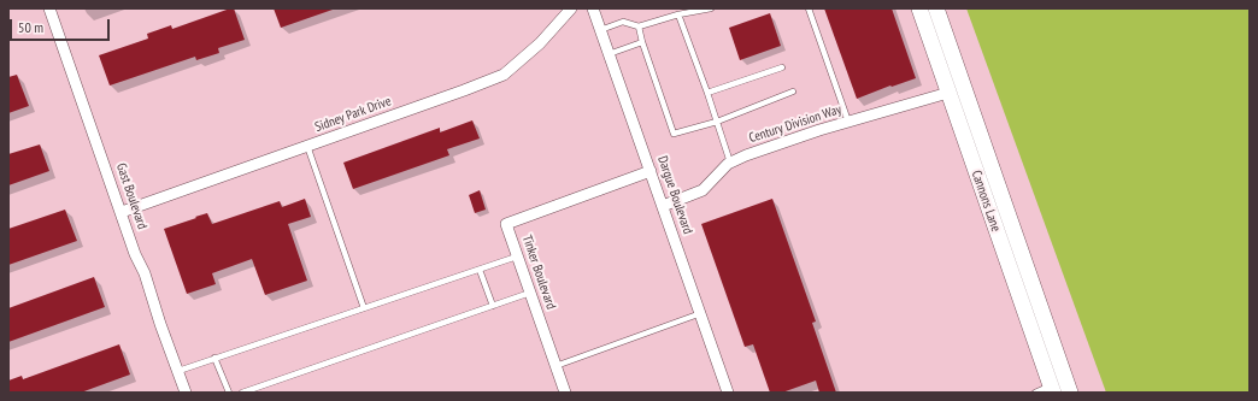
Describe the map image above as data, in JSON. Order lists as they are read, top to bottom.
{
  "streets": {
    "main road": ["Cannons Lane"],
    "street": [
      "Sidney Park Drive",
      "Century Division Way",
      "Dargue Boulevard",
      "Gast Boulevard",
      "Tinker Boulevard"
    ]
  },
  "crossings": [
    ["Sidney Park Drive", "Gast Boulevard"],
    ["Century Division Way", "Dargue Boulevard"],
    ["Century Division Way", "Cannons Lane"],
    ["Dargue Boulevard", "Tinker Boulevard"]
  ],
  "scale_bar": "50 m"
}
